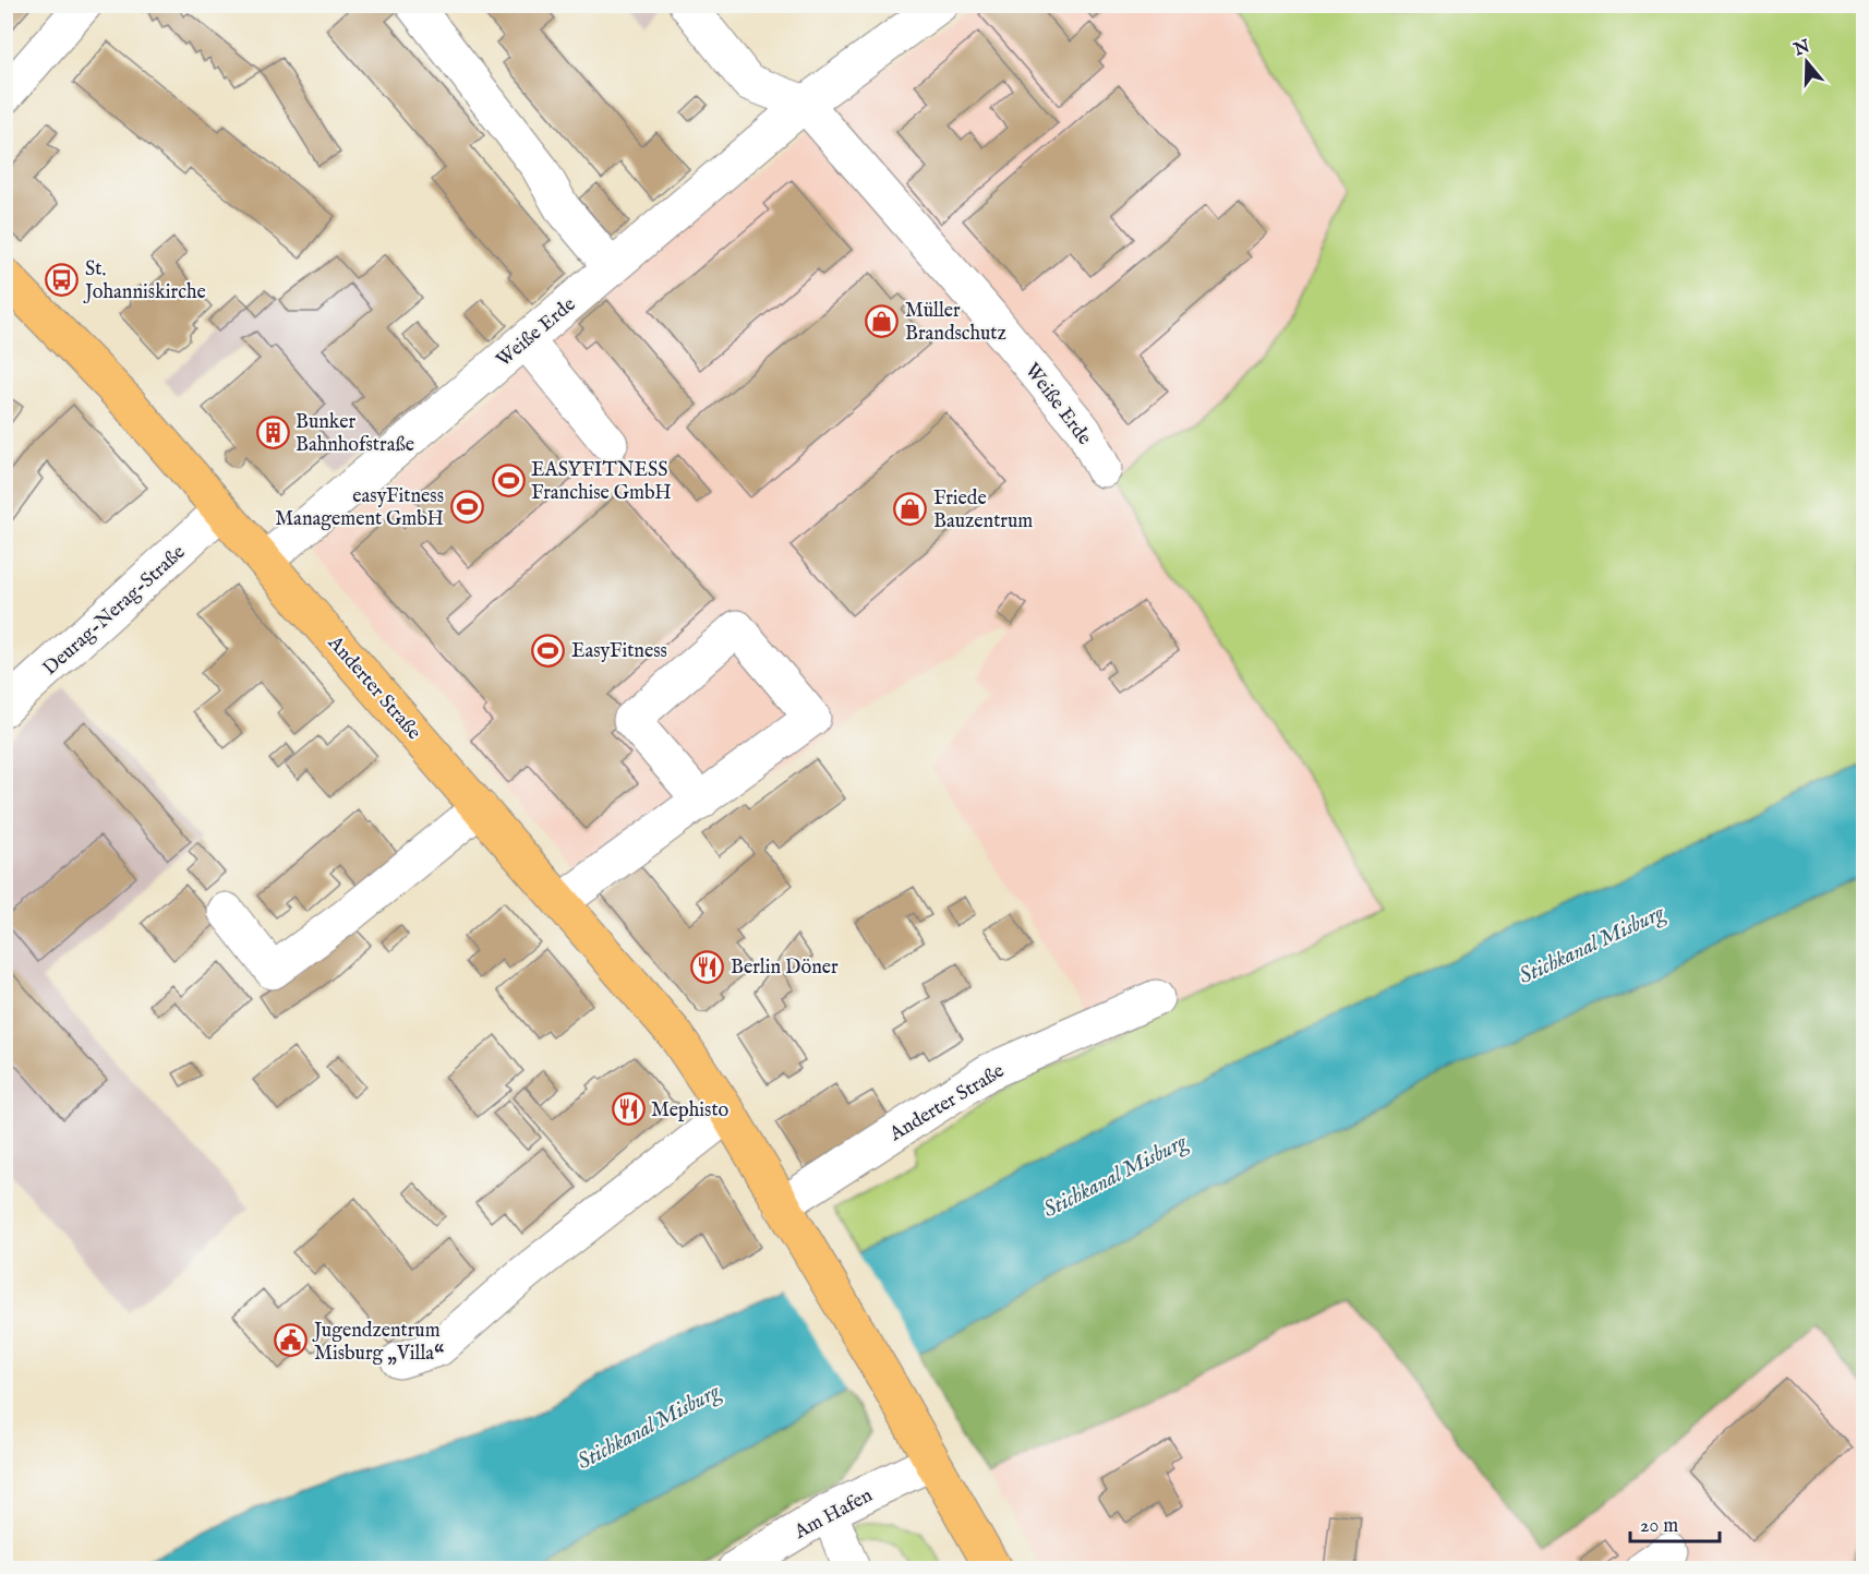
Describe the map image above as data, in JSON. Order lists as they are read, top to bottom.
{
  "streets": {
    "main road": ["Anderter Straße"],
    "street": ["Weiße Erde", "Deurag-Nerag-Straße", "Am Hafen"]
  },
  "crossings": [
    ["Weiße Erde", "Anderter Straße"],
    ["Deurag-Nerag-Straße", "Anderter Straße"],
    ["Anderter Straße", "Am Hafen"]
  ],
  "water": ["Stichkanal Misburg"],
  "places": {
    "bus stop": ["St. Johanniskirche"],
    "shop": ["Müller Brandschutz", "Friede Bauzentrum"],
    "building": ["Bunker Bahnhofstraße"],
    "sports": ["EASYFITNESS Franchise GmbH", "easyFitness Management GmbH", "EasyFitness"],
    "restaurant": ["Berlin Döner", "Mephisto"],
    "public building": ["Jugendzentrum Misburg „Villa“"]
  },
  "scale_bar": "20 m",
  "north": "top"
}
